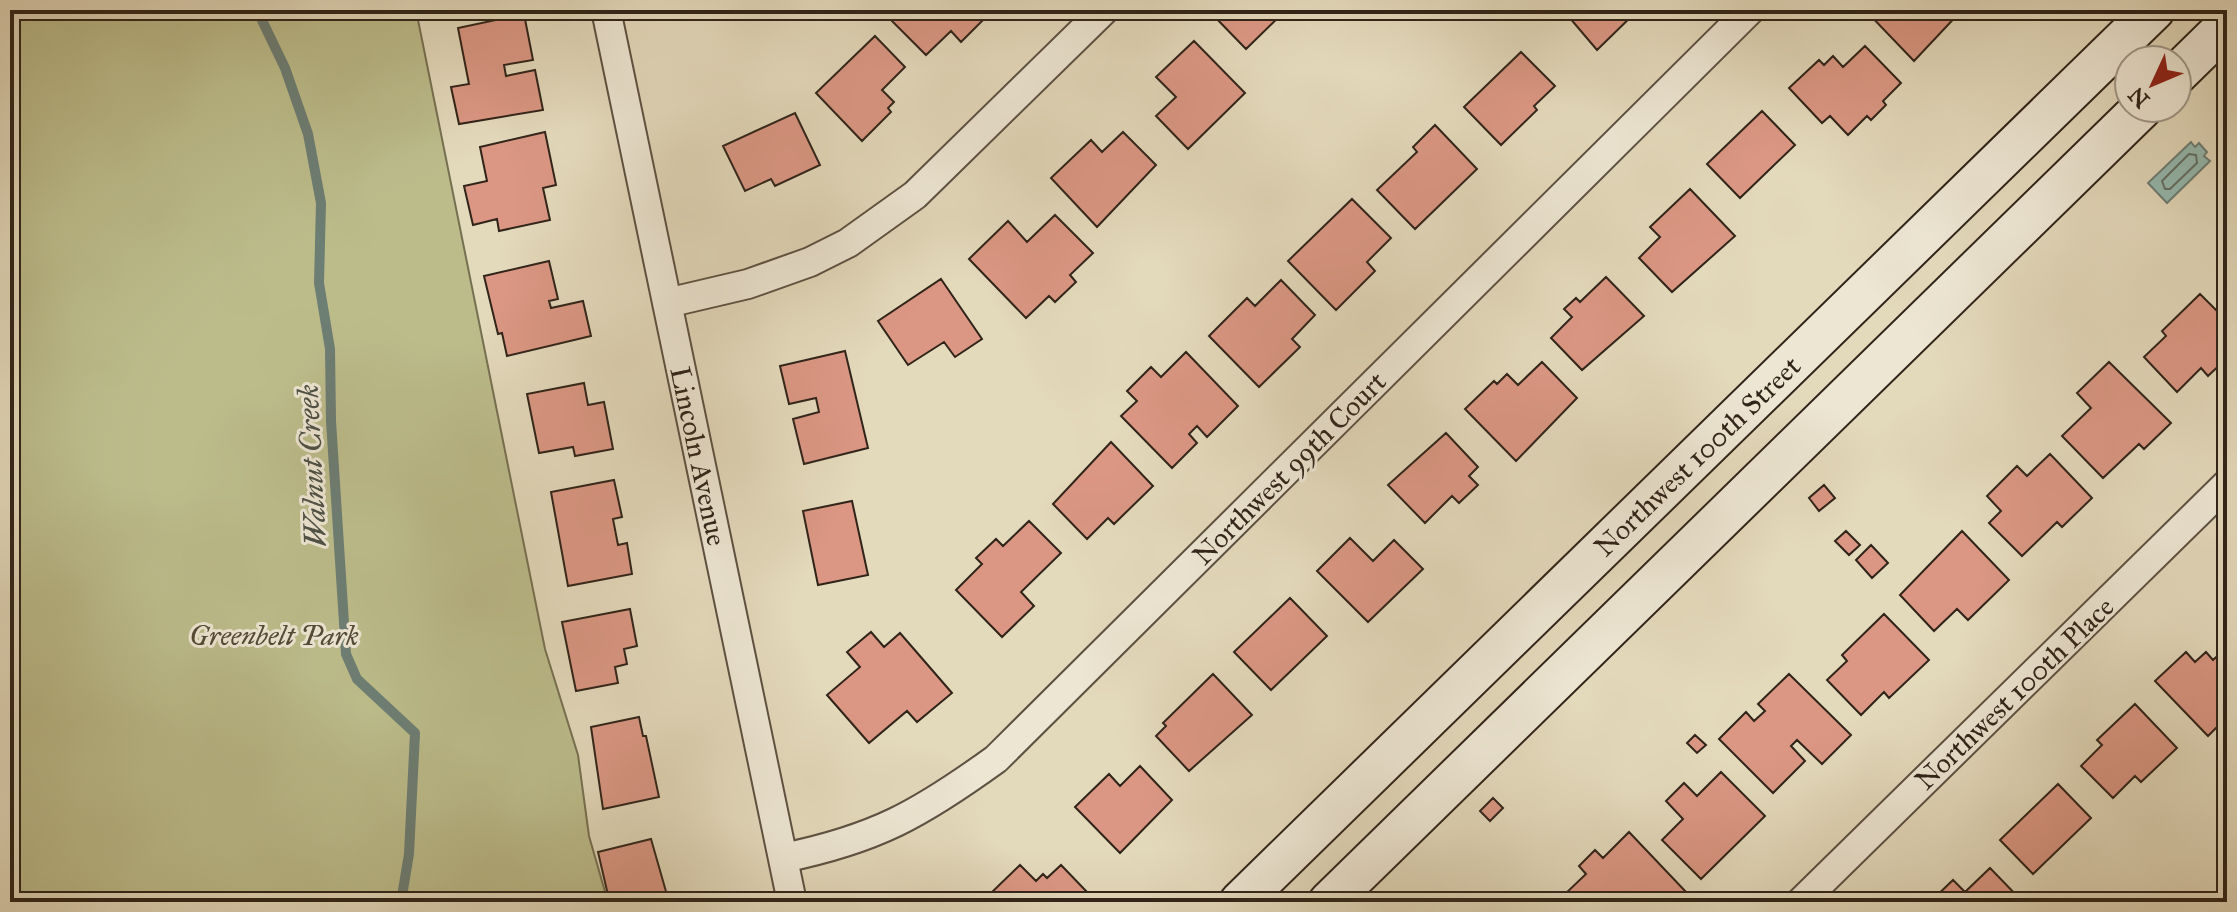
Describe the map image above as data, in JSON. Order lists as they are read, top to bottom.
{
  "streets": {
    "main road": ["Northwest 100th Street"],
    "street": ["Lincoln Avenue", "Northwest 99th Court", "Northwest 100th Place"]
  },
  "crossings": [
    ["Lincoln Avenue", "Northwest 99th Court"]
  ],
  "water": ["Walnut Creek"],
  "parks": ["Greenbelt Park"],
  "north": "bottom left"
}
